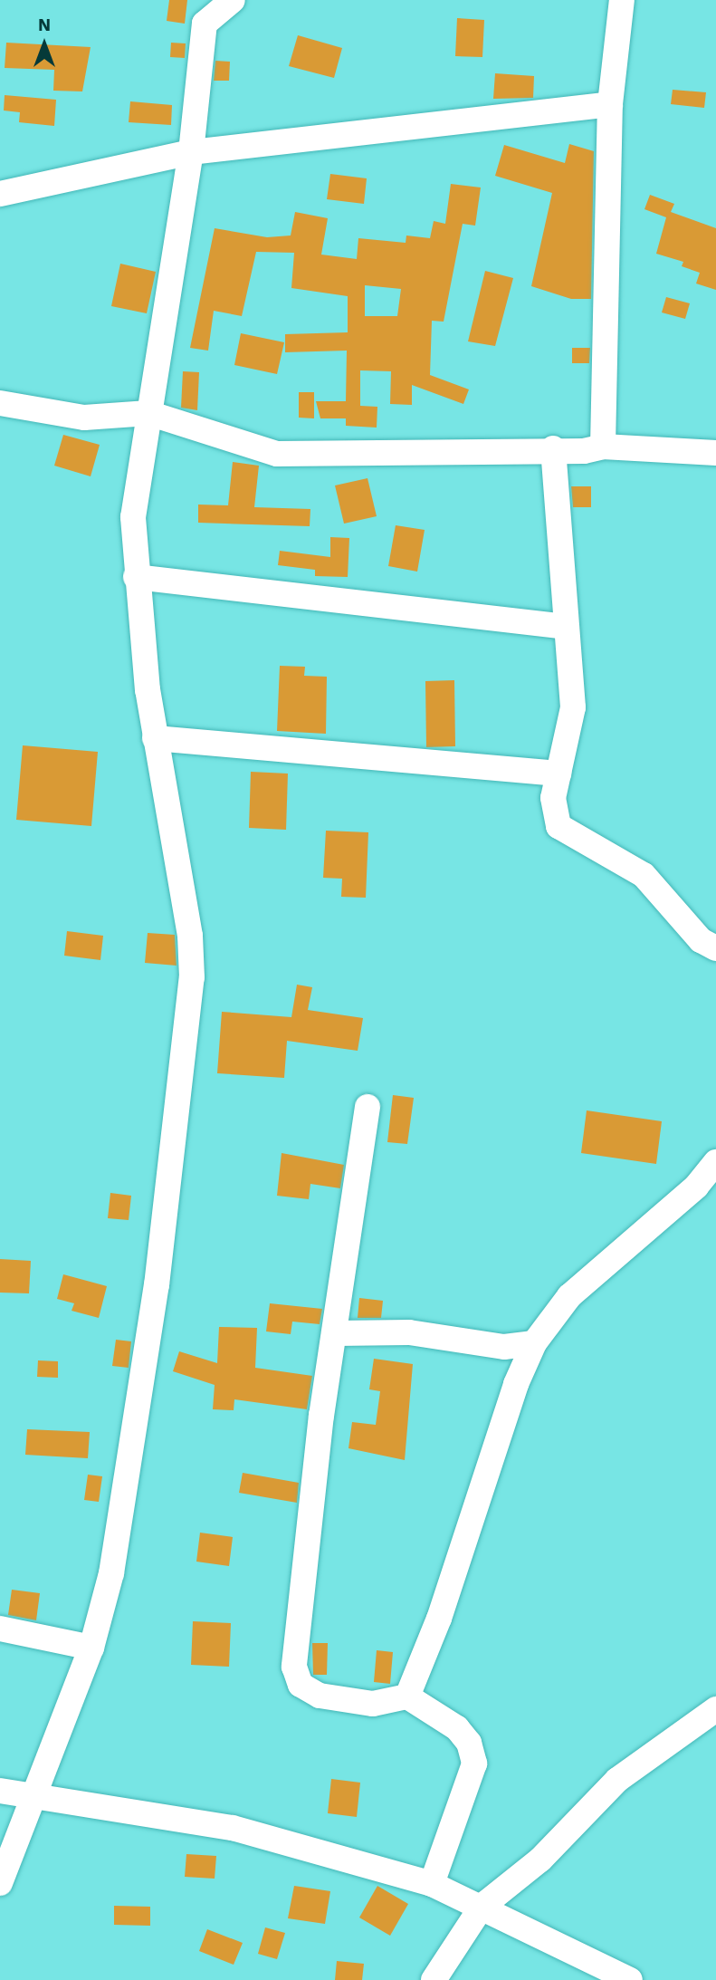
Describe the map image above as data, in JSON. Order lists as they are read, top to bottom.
{
  "north": "top"
}
